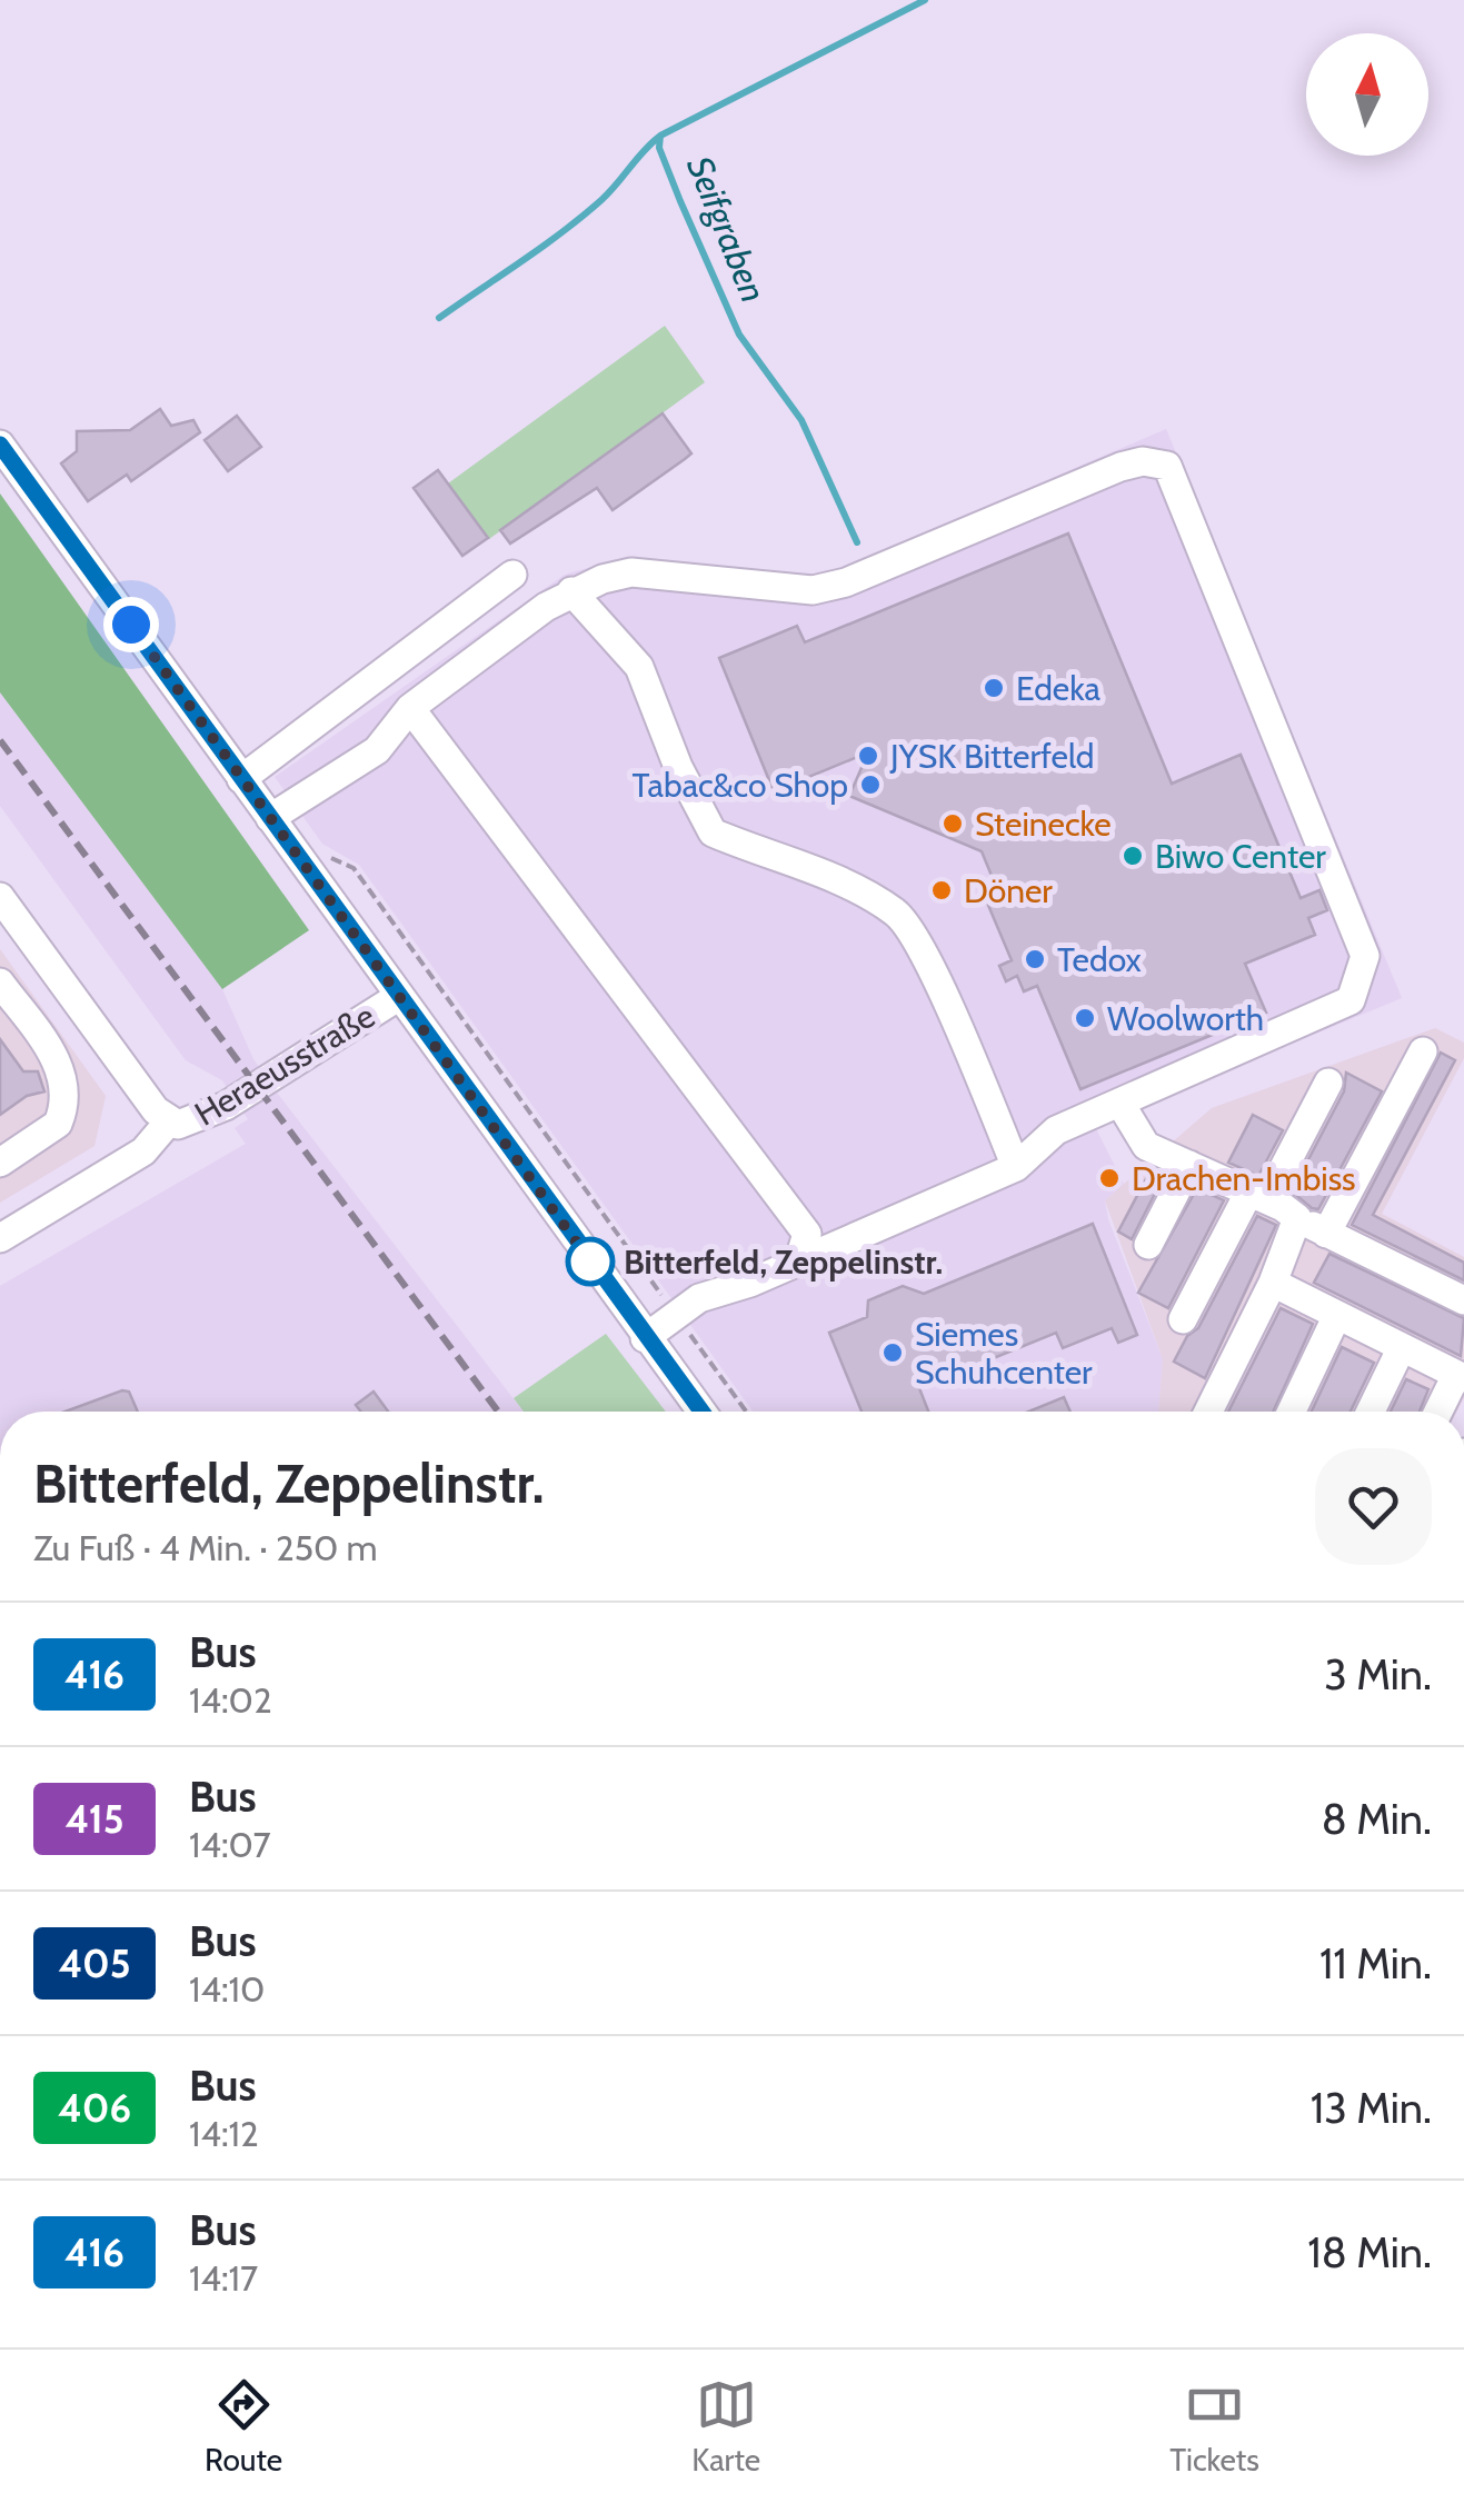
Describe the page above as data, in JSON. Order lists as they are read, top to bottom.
{
  "streets": {
    "street": ["Heraeusstraße"]
  },
  "water": ["Seifgraben"],
  "places": [
    "Edeka",
    "JYSK Bitterfeld",
    "Tabac&co Shop",
    "Steinecke",
    "Biwo Center",
    "Döner",
    "Tedox",
    "Woolworth",
    "Drachen-Imbiss",
    "Bitterfeld, Zeppelinstr.",
    "Siemes Schuhcenter"
  ],
  "lines": ["bus line 416"],
  "north": "top",
  "page": {
    "heading": ["Bitterfeld, Zeppelinstr.", "Zu Fuß · 4 Min. · 250 m"],
    "list": [
      {
        "mark": "416",
        "name": "Bus",
        "note": "14:02",
        "value": "3 Min."
      },
      {
        "mark": "415",
        "name": "Bus",
        "note": "14:07",
        "value": "8 Min."
      },
      {
        "mark": "405",
        "name": "Bus",
        "note": "14:10",
        "value": "11 Min."
      },
      {
        "mark": "406",
        "name": "Bus",
        "note": "14:12",
        "value": "13 Min."
      },
      {
        "mark": "416",
        "name": "Bus",
        "note": "14:17",
        "value": "18 Min."
      }
    ],
    "tabs": ["Route", "Karte", "Tickets"]
  }
}
